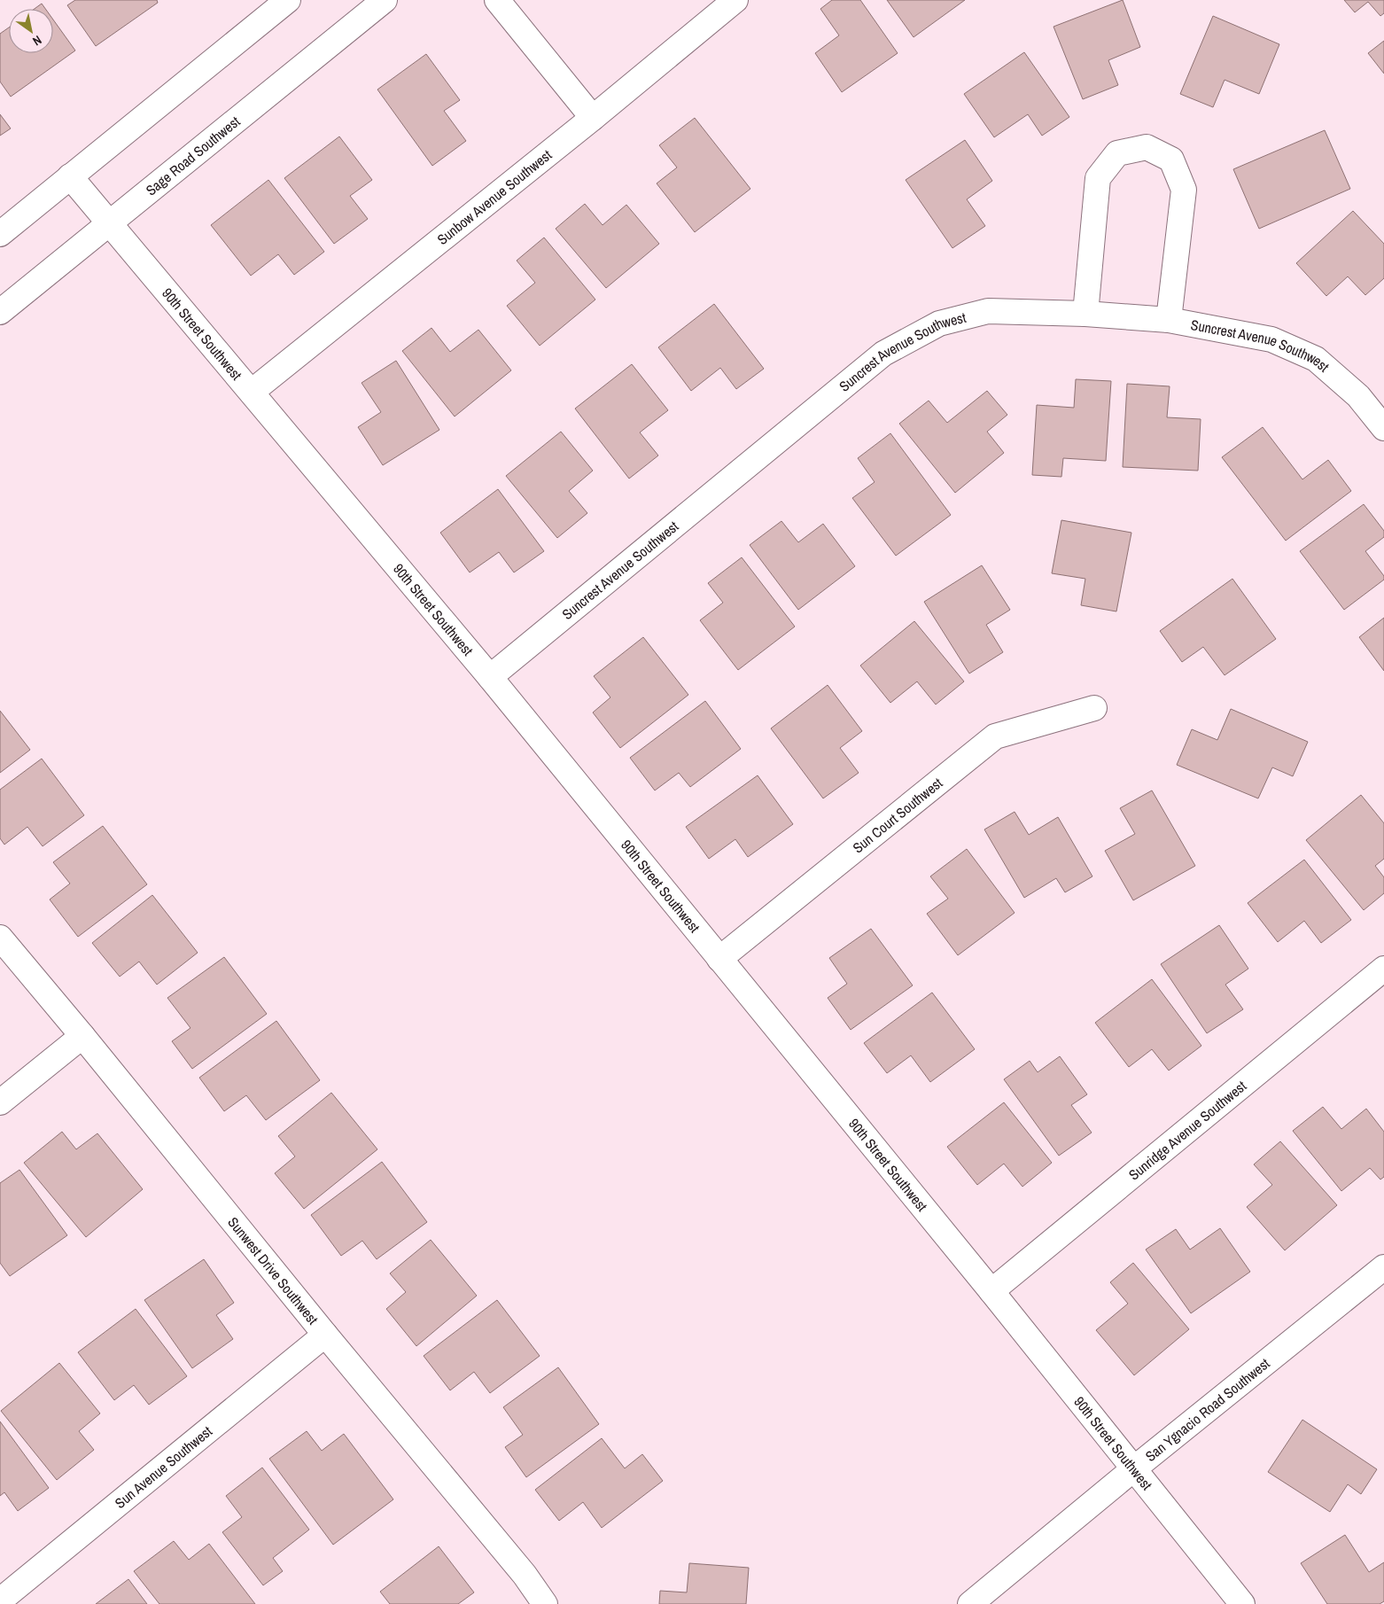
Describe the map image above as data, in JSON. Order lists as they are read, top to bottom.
{
  "streets": {
    "street": [
      "Sage Road Southwest",
      "Sunbow Avenue Southwest",
      "90th Street Southwest",
      "Suncrest Avenue Southwest",
      "Sun Court Southwest",
      "Sunridge Avenue Southwest",
      "Sunwest Drive Southwest",
      "San Ygnacio Road Southwest",
      "Sun Avenue Southwest"
    ]
  },
  "crossings": [
    ["Sage Road Southwest", "90th Street Southwest"],
    ["Sunbow Avenue Southwest", "90th Street Southwest"],
    ["90th Street Southwest", "Suncrest Avenue Southwest"],
    ["90th Street Southwest", "Sun Court Southwest"],
    ["90th Street Southwest", "Sunridge Avenue Southwest"],
    ["90th Street Southwest", "San Ygnacio Road Southwest"],
    ["Sunwest Drive Southwest", "Sun Avenue Southwest"]
  ],
  "north": "bottom right"
}
